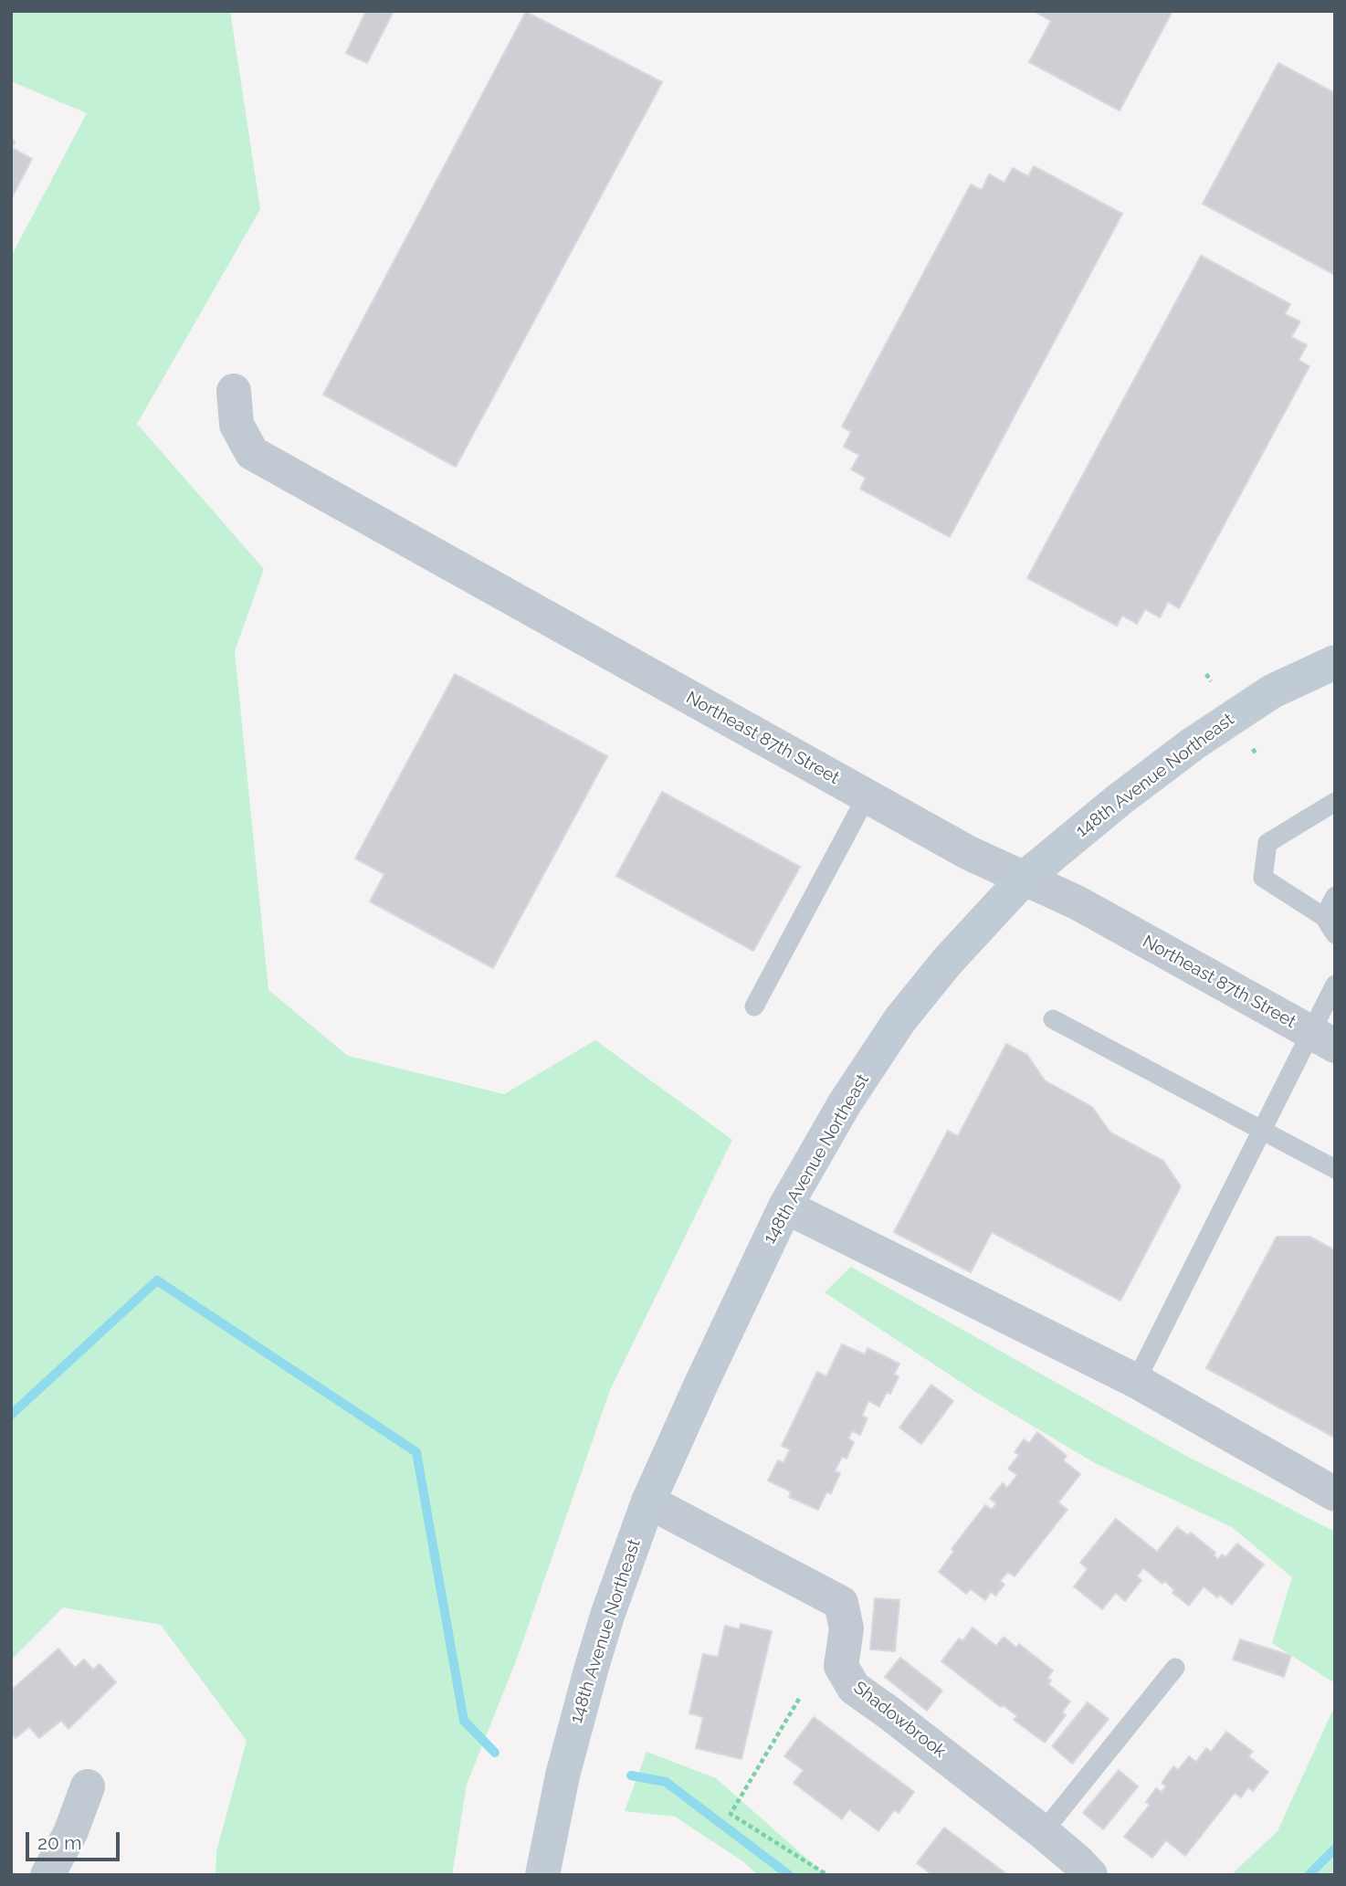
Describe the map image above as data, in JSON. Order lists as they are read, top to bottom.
{
  "streets": {
    "main road": ["148th Avenue Northeast"],
    "street": ["Northeast 87th Street", "Shadowbrook"]
  },
  "crossings": [
    ["Northeast 87th Street", "148th Avenue Northeast"],
    ["148th Avenue Northeast", "Shadowbrook"]
  ],
  "scale_bar": "20 m"
}
